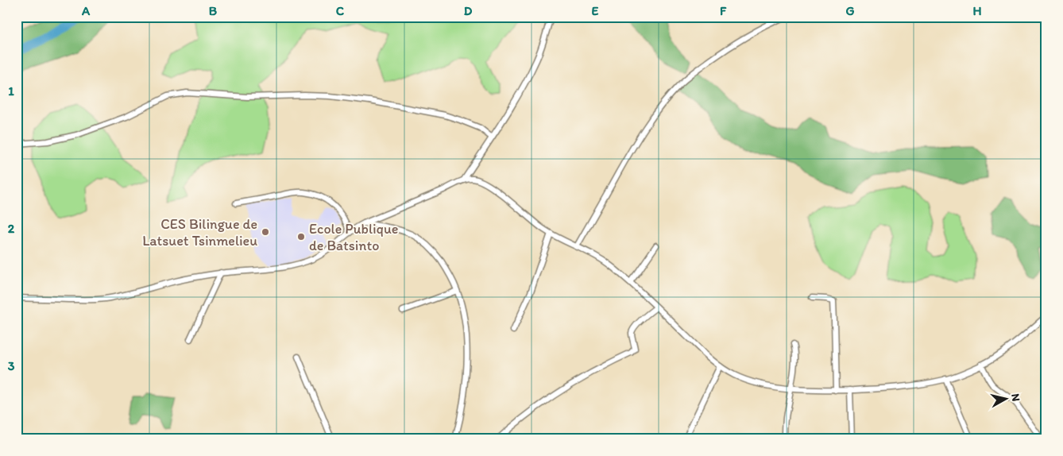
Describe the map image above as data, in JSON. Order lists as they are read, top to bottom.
{
  "places": ["CES Bilingue de Latsuet Tsinmelieu", "Ecole Publique de Batsinto"],
  "north": "right",
  "grid": {
    "columns": [
      "A",
      "B",
      "C",
      "D",
      "E",
      "F",
      "G",
      "H"
    ],
    "rows": ["1", "2", "3"]
  }
}
